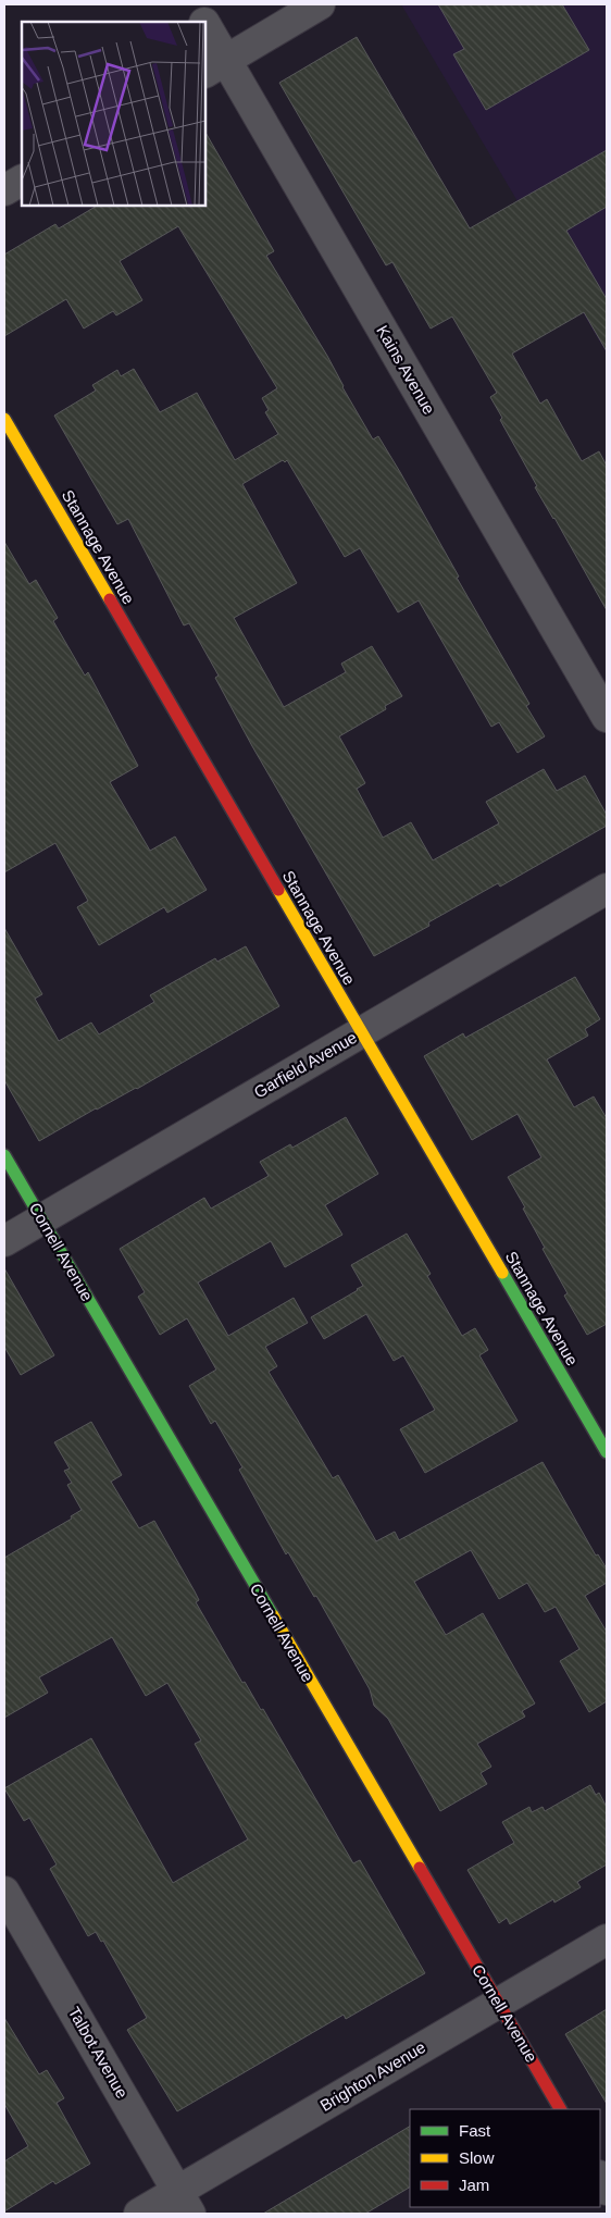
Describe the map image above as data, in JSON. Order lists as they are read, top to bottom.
{
  "streets": {
    "street": [
      "Kains Avenue",
      "Stannage Avenue",
      "Garfield Avenue",
      "Cornell Avenue",
      "Talbot Avenue",
      "Brighton Avenue"
    ]
  },
  "crossings": [
    ["Stannage Avenue", "Garfield Avenue"],
    ["Garfield Avenue", "Cornell Avenue"],
    ["Cornell Avenue", "Brighton Avenue"],
    ["Talbot Avenue", "Brighton Avenue"]
  ],
  "legend": ["Fast", "Slow", "Jam"]
}
